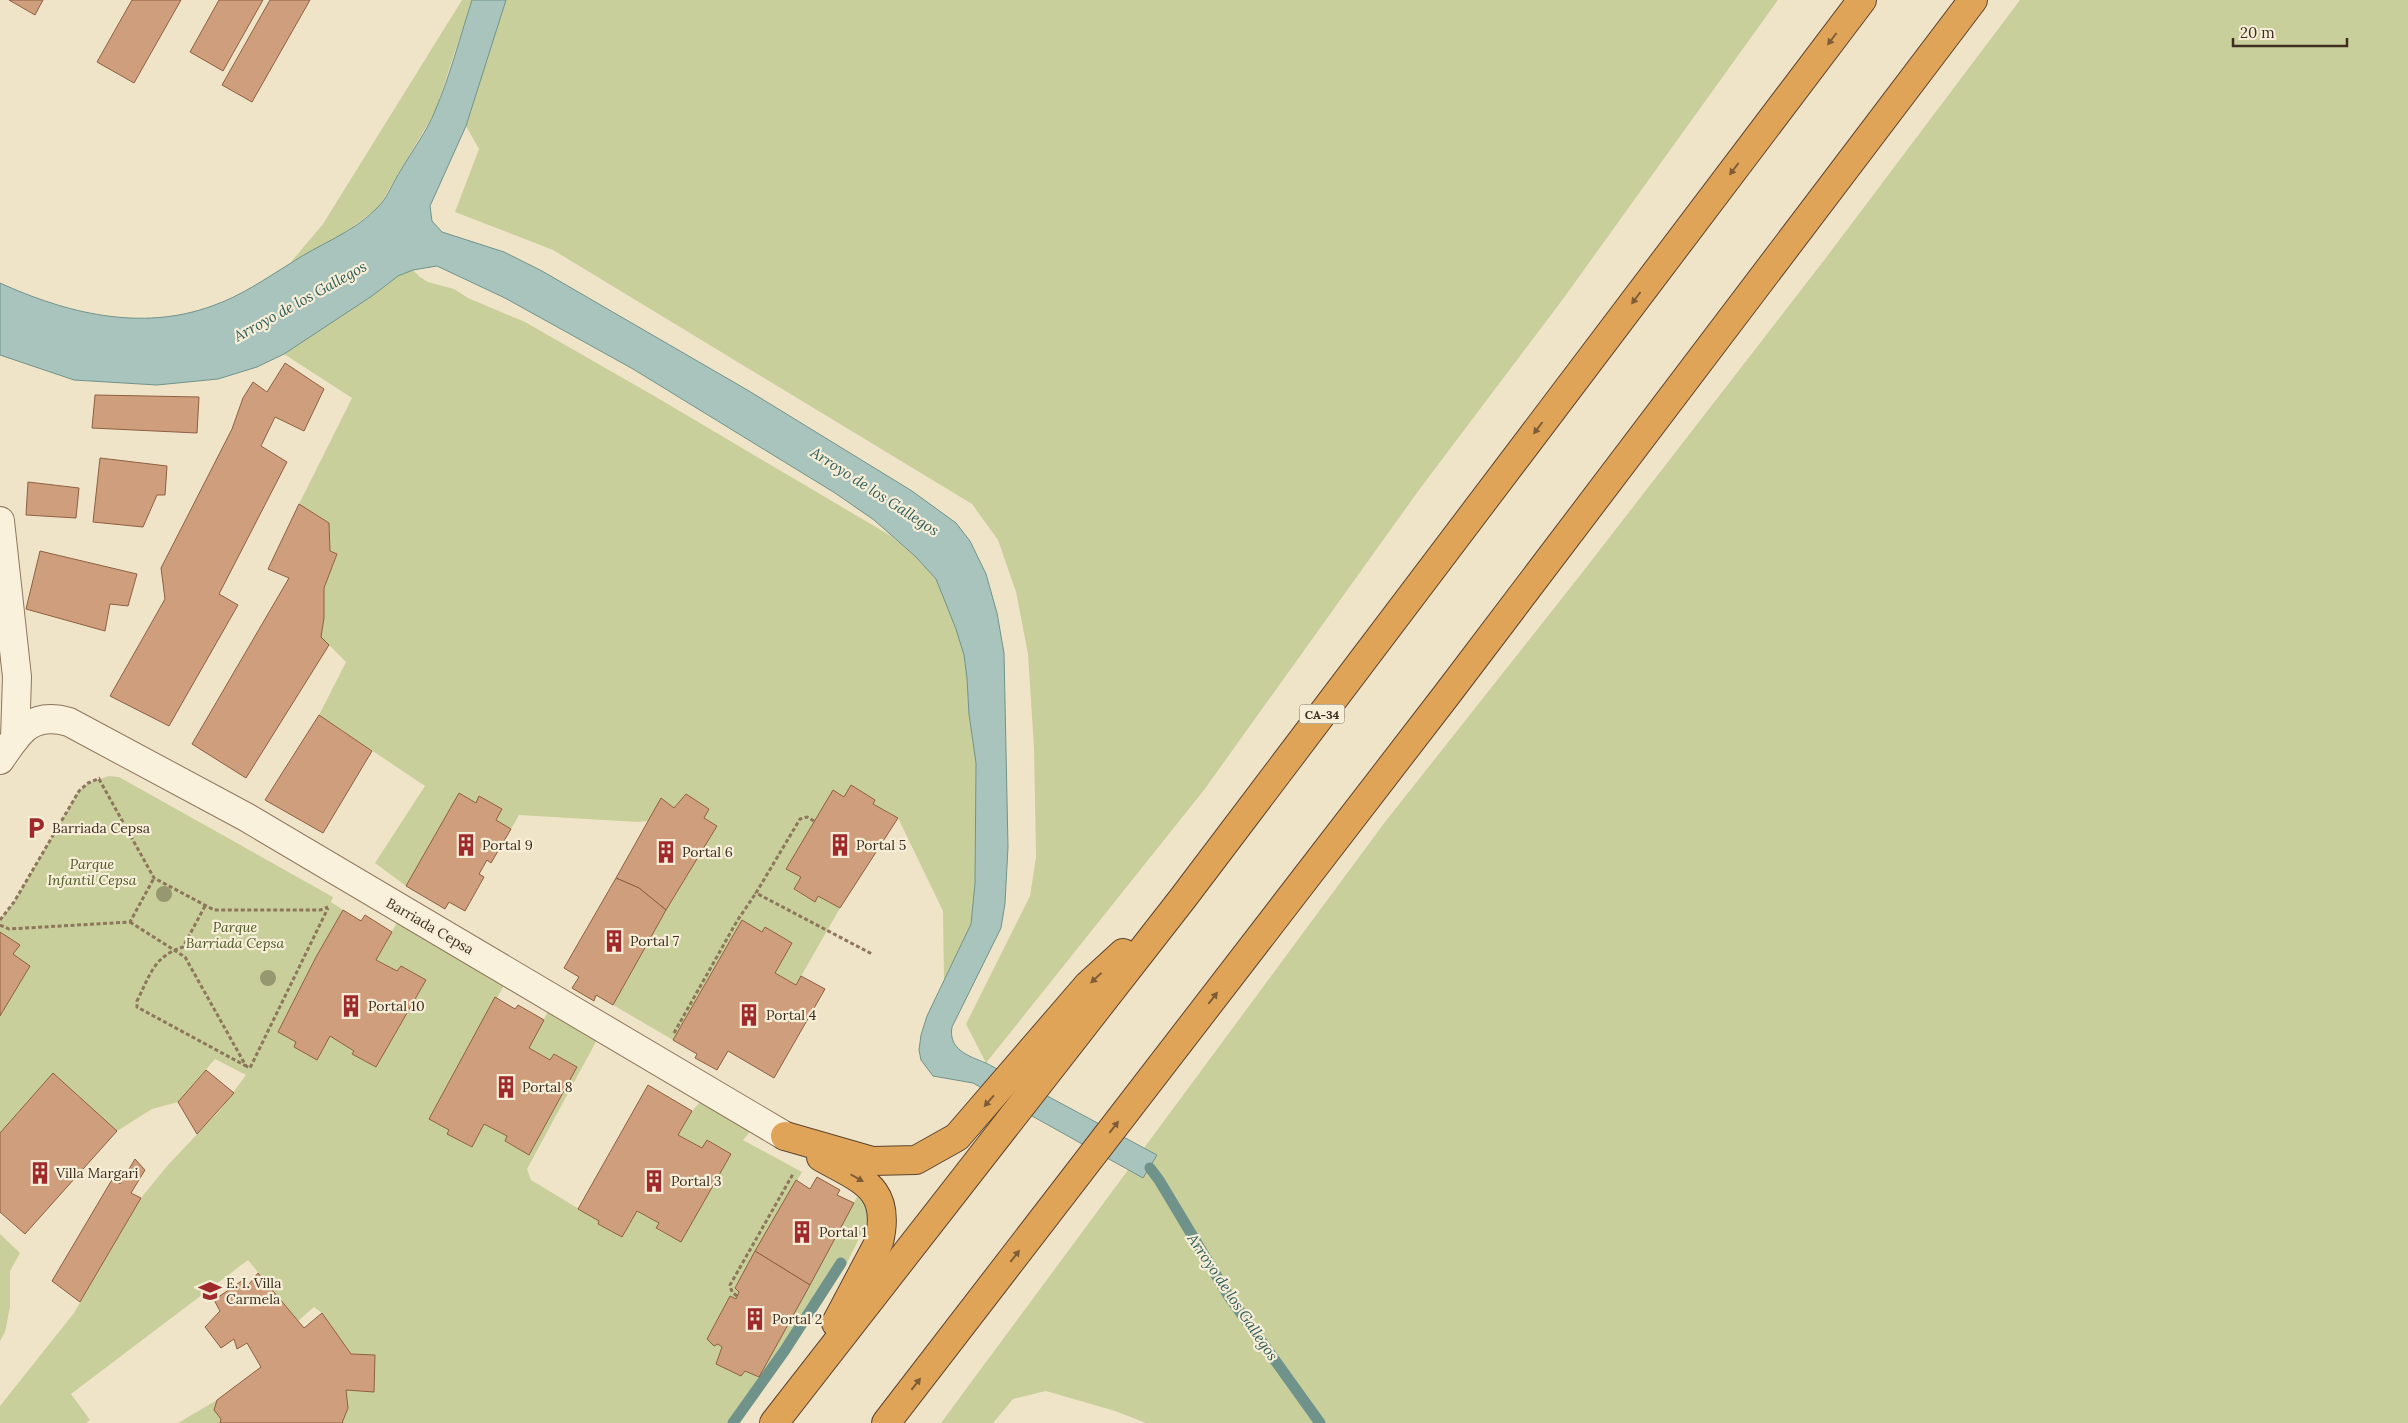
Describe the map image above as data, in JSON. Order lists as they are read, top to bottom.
{
  "streets": {
    "highway": ["CA-34"],
    "street": ["Barriada Cepsa"]
  },
  "water": ["Arroyo de los Gallegos"],
  "parks": ["Parque Infantil Cepsa", "Parque Barriada Cepsa"],
  "places": {
    "parking": ["Barriada Cepsa"],
    "building": [
      "Portal 9",
      "Portal 5",
      "Portal 6",
      "Portal 7",
      "Portal 10",
      "Portal 4",
      "Portal 8",
      "Villa Margari",
      "Portal 3",
      "Portal 1",
      "Portal 2"
    ],
    "school or university": ["E. I. Villa Carmela"]
  },
  "scale_bar": "20 m"
}
